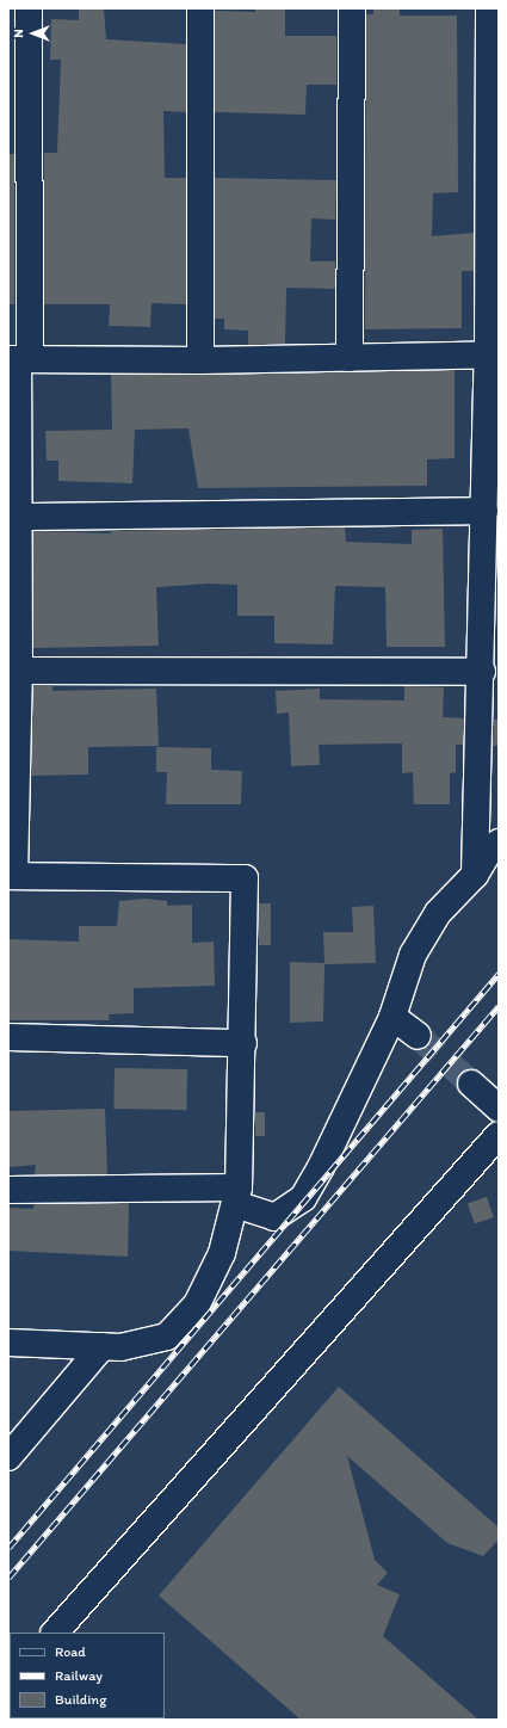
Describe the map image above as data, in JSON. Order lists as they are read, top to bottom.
{
  "legend": ["Road", "Railway", "Building"],
  "north": "left"
}
